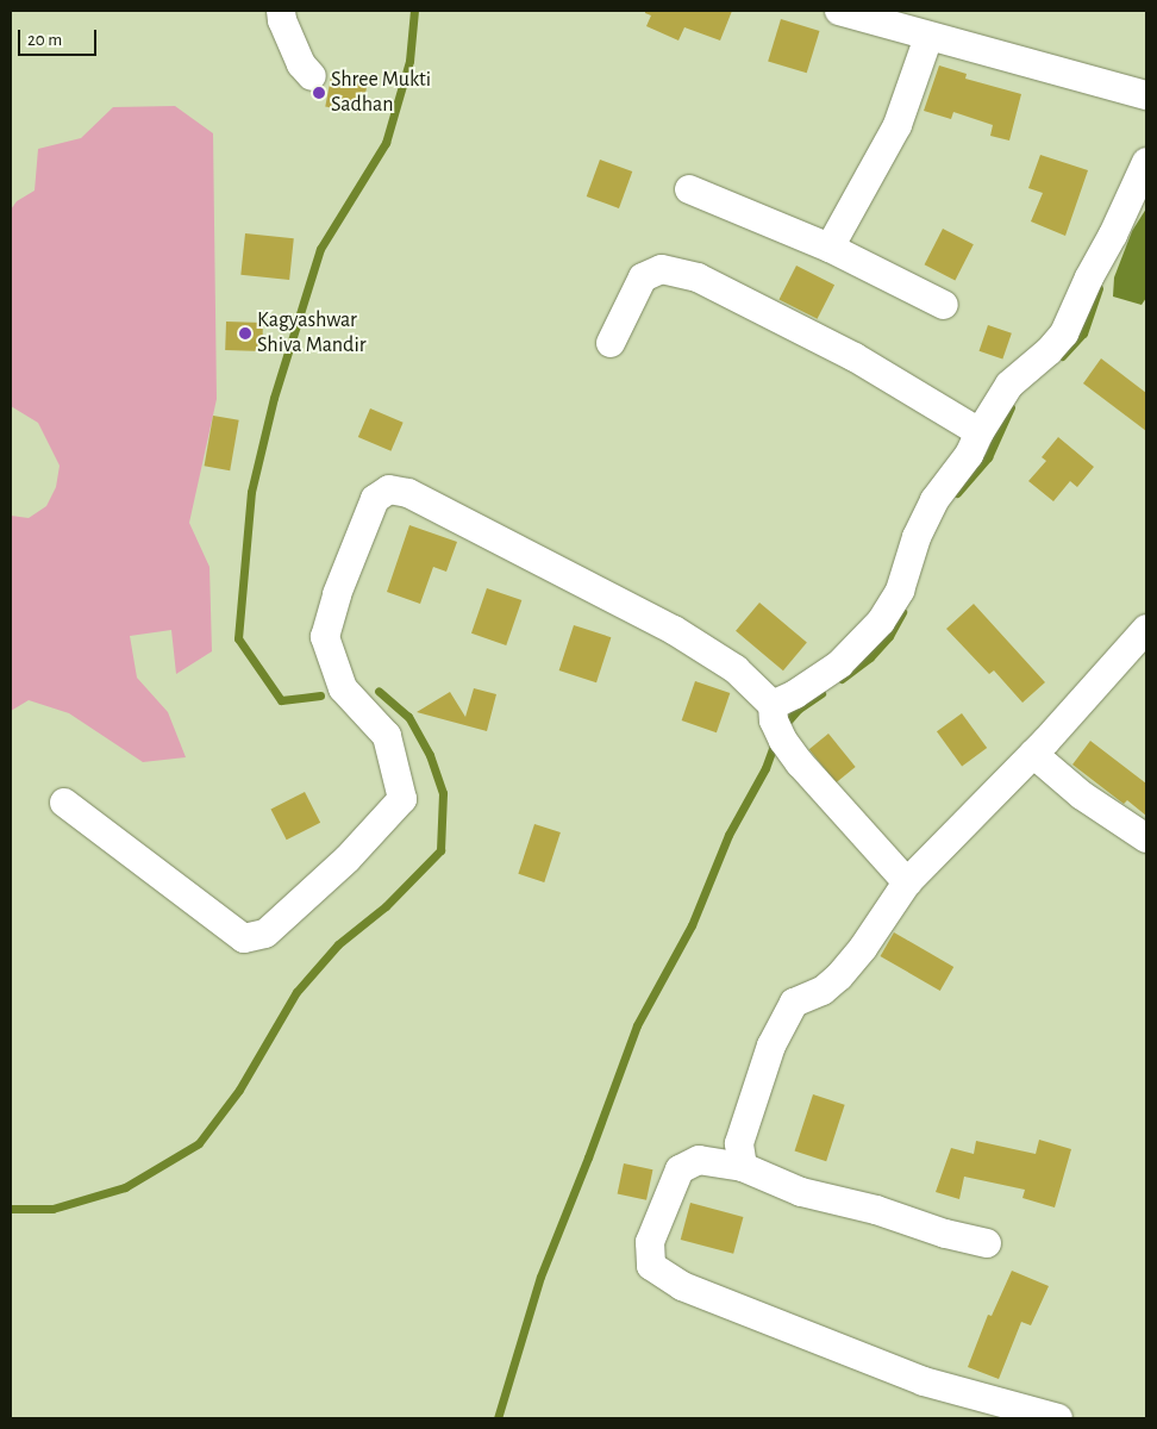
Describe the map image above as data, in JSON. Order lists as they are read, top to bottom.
{
  "places": ["Shree Mukti Sadhan", "Kagyashwar Shiva Mandir"],
  "scale_bar": "20 m"
}
